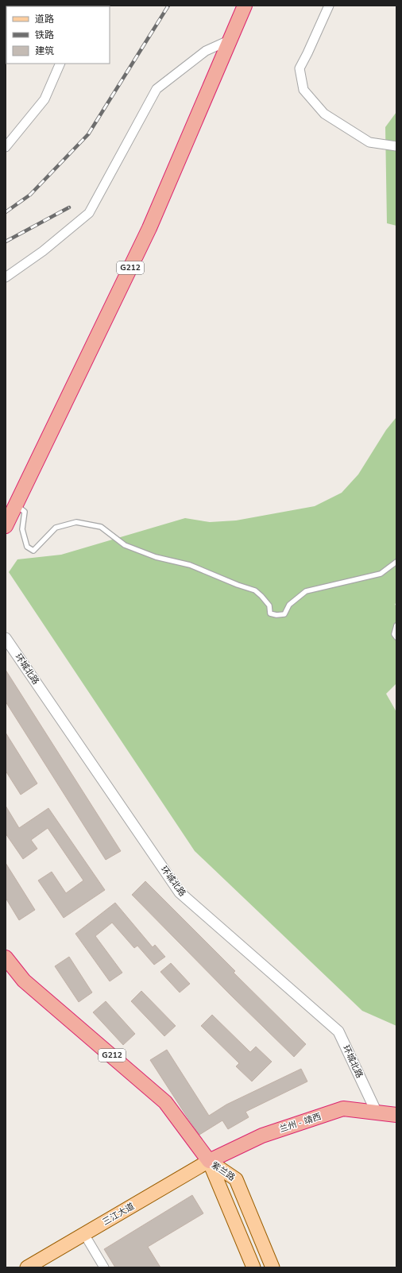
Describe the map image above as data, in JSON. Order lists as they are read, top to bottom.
{
  "streets": {
    "highway": ["G212", "兰州 - 靖西"],
    "main road": ["紫兰路", "三江大道"],
    "street": ["环城北路"]
  },
  "crossings": [
    ["G212", "兰州 - 靖西"],
    ["G212", "紫兰路"],
    ["G212", "三江大道"],
    ["环城北路", "兰州 - 靖西"],
    ["兰州 - 靖西", "紫兰路"],
    ["兰州 - 靖西", "三江大道"],
    ["紫兰路", "三江大道"]
  ],
  "legend": ["道路", "铁路", "建筑"]
}
